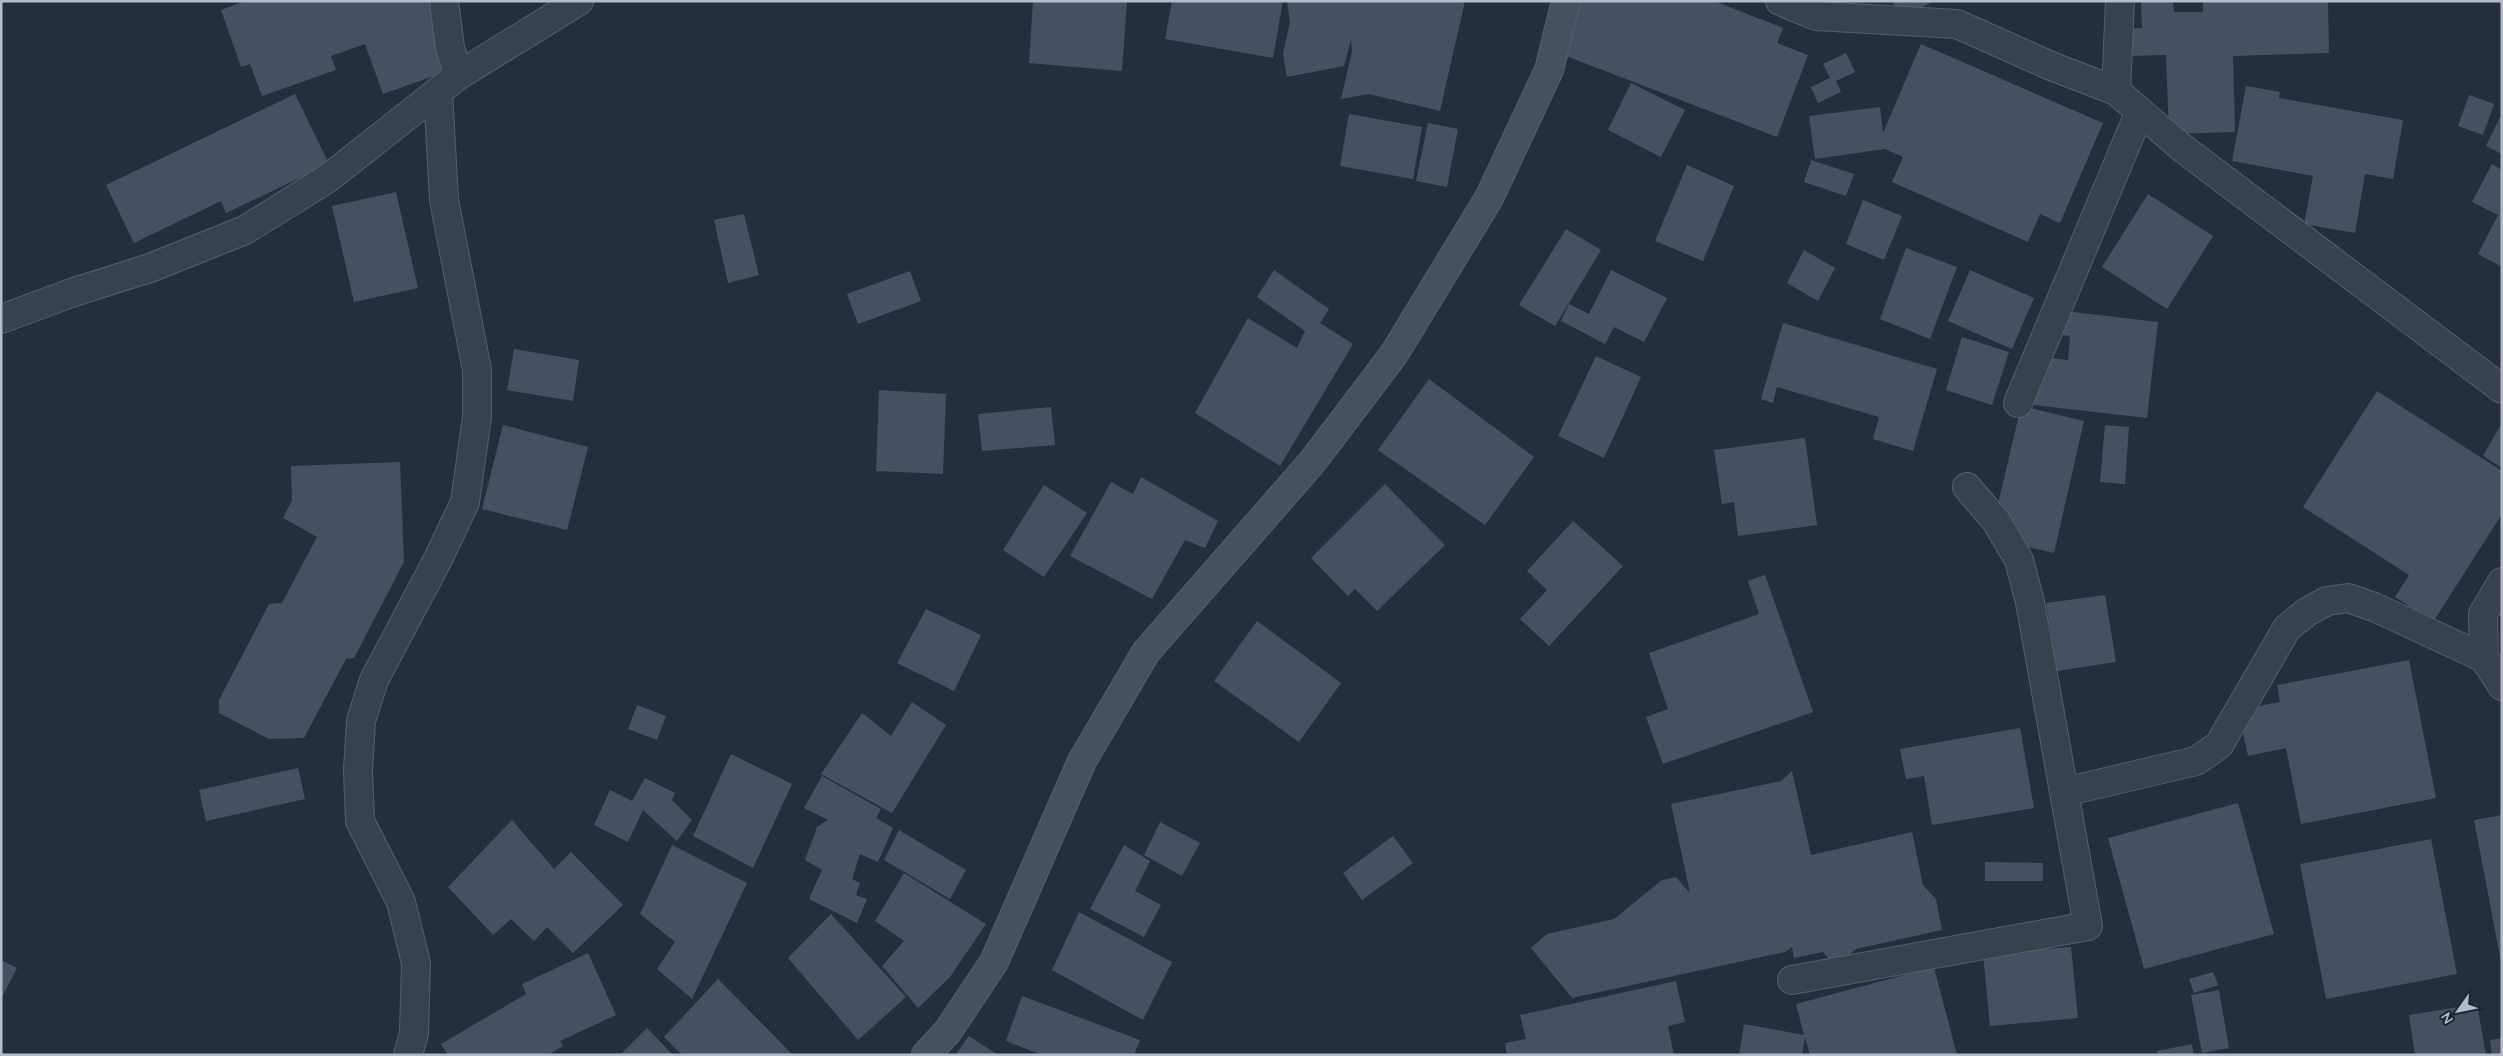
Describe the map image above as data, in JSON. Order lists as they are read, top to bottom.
{
  "north": "bottom left"
}
